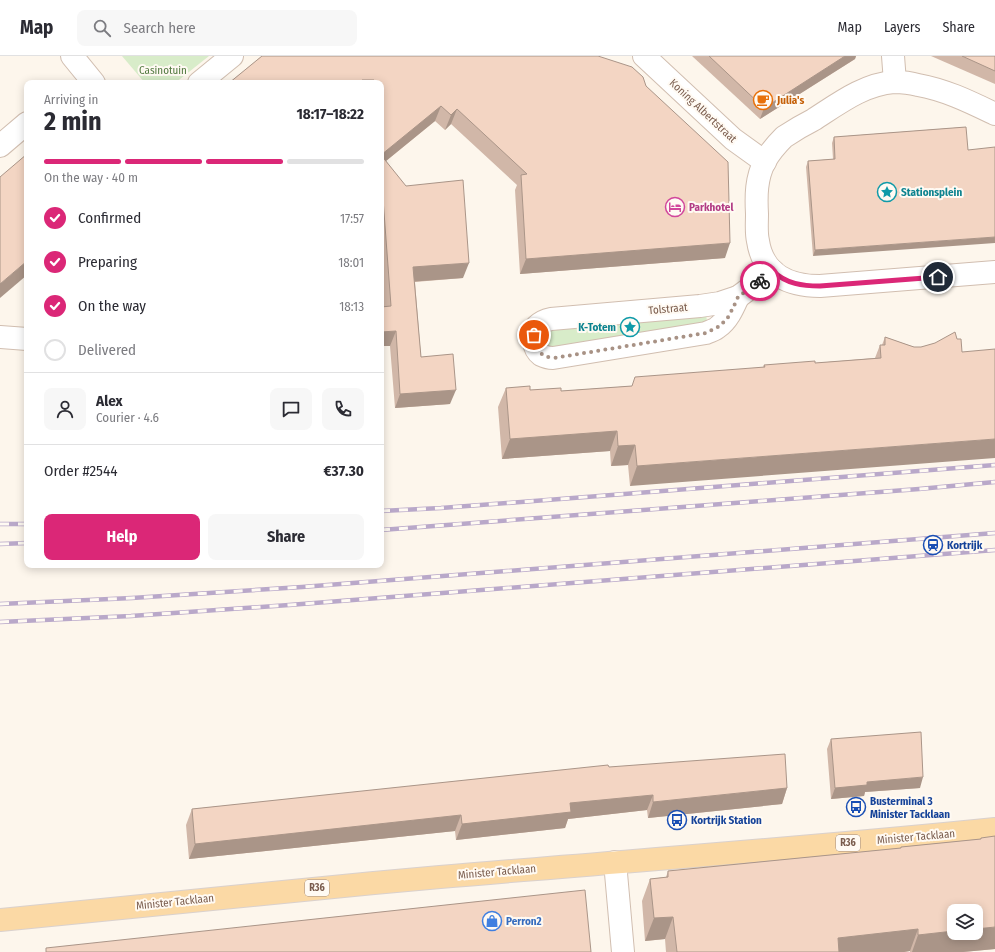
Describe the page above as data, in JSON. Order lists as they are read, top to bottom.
{
  "streets": {
    "main road": ["Minister Tacklaan", "R36"],
    "street": ["Koning Albertstraat", "Tolstraat"]
  },
  "parks": ["Casinotuin"],
  "places": {
    "cafe": ["Julia's"],
    "place": ["Stationsplein", "K-Totem"],
    "hotel": ["Parkhotel"],
    "station": ["Kortrijk"],
    "bus stop": ["Busterminal 3 Minister Tacklaan", "Kortrijk Station"],
    "shop": ["Perron2"]
  },
  "page": {
    "header": "Map",
    "search": "Search here",
    "nav": ["Map", "Layers", "Share"],
    "heading": ["2 min", "Arriving in", "18:17–18:22"],
    "panel": [
      "Alex",
      "Courier · 4.6",
      "Order #2544",
      "€37.30"
    ],
    "bar": "On the way · 40 m",
    "list": [
      ["Confirmed", "17:57"],
      ["Preparing", "18:01"],
      ["On the way", "18:13"],
      "Delivered"
    ],
    "buttons": ["Help", "Share"]
  }
}
